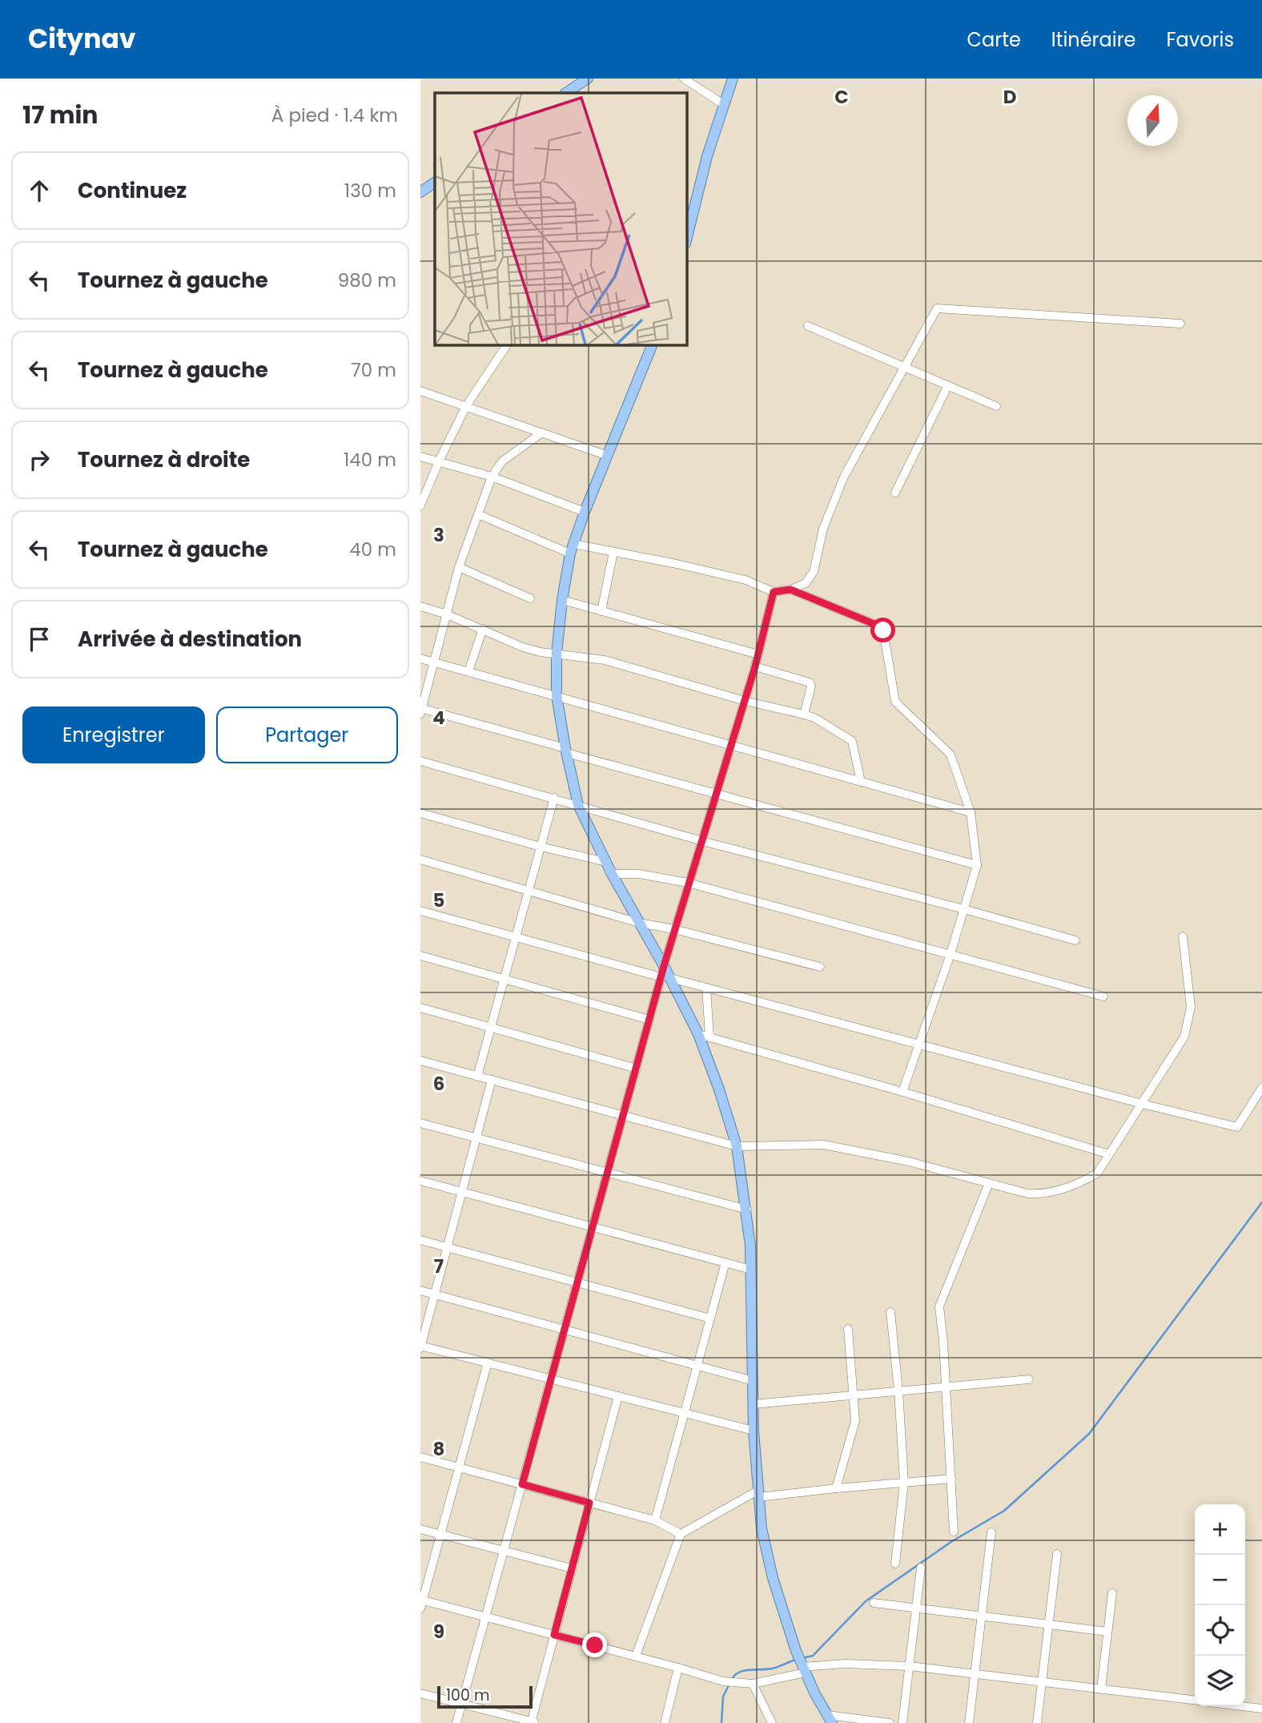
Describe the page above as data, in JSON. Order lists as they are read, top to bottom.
{
  "scale_bar": "100 m",
  "north": "top",
  "page": {
    "header": "Citynav",
    "nav": ["Carte", "Itinéraire", "Favoris"],
    "heading": ["17 min", "À pied · 1.4 km"],
    "list": [
      ["Continuez", "130 m"],
      ["Tournez à gauche", "980 m"],
      ["Tournez à gauche", "70 m"],
      ["Tournez à droite", "140 m"],
      ["Tournez à gauche", "40 m"],
      "Arrivée à destination"
    ],
    "buttons": ["Enregistrer", "Partager"],
    "map_buttons": ["+", "−"],
    "scale": "100 m"
  },
  "grid": {
    "columns": ["C", "D"],
    "rows": [
      "3",
      "4",
      "5",
      "6",
      "7",
      "8",
      "9"
    ]
  }
}
